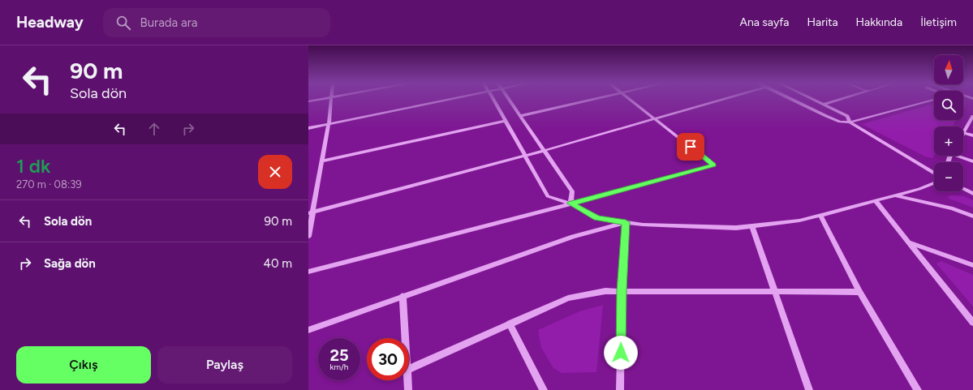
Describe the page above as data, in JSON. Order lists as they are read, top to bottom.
{
  "north": "top",
  "page": {
    "header": "Headway",
    "search": "Burada ara",
    "nav": [
      "Ana sayfa",
      "Harita",
      "Hakkında",
      "İletişim"
    ],
    "turn": ["90 m", "Sola dön"],
    "map_buttons": ["+", "−"],
    "heading": ["1 dk", "270 m · 08:39"],
    "list": [
      {
        "name": "Sola dön",
        "value": "90 m"
      },
      {
        "name": "Sağa dön",
        "value": "40 m"
      }
    ],
    "speed": "25 km/h",
    "limit": "30",
    "buttons": ["Çıkış", "Paylaş"]
  }
}
